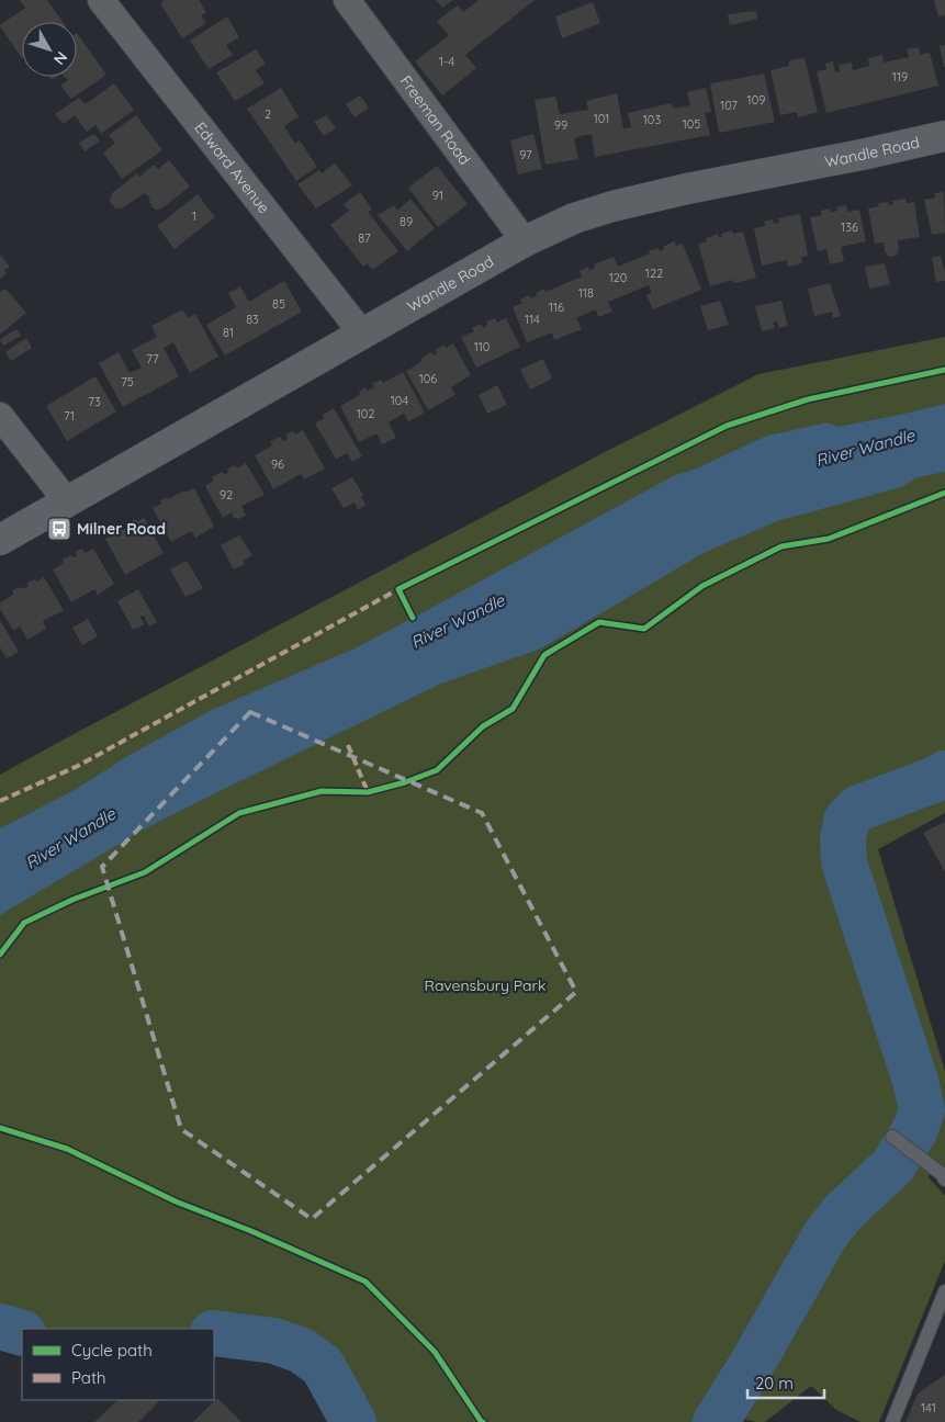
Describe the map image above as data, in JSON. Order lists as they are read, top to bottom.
{
  "streets": {
    "street": ["Freeman Road", "Wandle Road", "Edward Avenue"]
  },
  "crossings": [
    ["Freeman Road", "Wandle Road"],
    ["Wandle Road", "Edward Avenue"]
  ],
  "water": ["River Wandle"],
  "parks": ["Ravensbury Park"],
  "places": {
    "bus stop": ["Milner Road"]
  },
  "house_numbers": [
    "1-4",
    "119",
    "109",
    "107",
    "2",
    "101",
    "103",
    "105",
    "99",
    "97",
    "91",
    "1",
    "89",
    "136",
    "87",
    "122",
    "120",
    "118",
    "85",
    "116",
    "83",
    "114",
    "81",
    "110",
    "77",
    "106",
    "75",
    "104",
    "73",
    "102",
    "71",
    "96",
    "92",
    "141"
  ],
  "legend": ["Cycle path", "Path"],
  "scale_bar": "20 m",
  "north": "bottom right"
}
